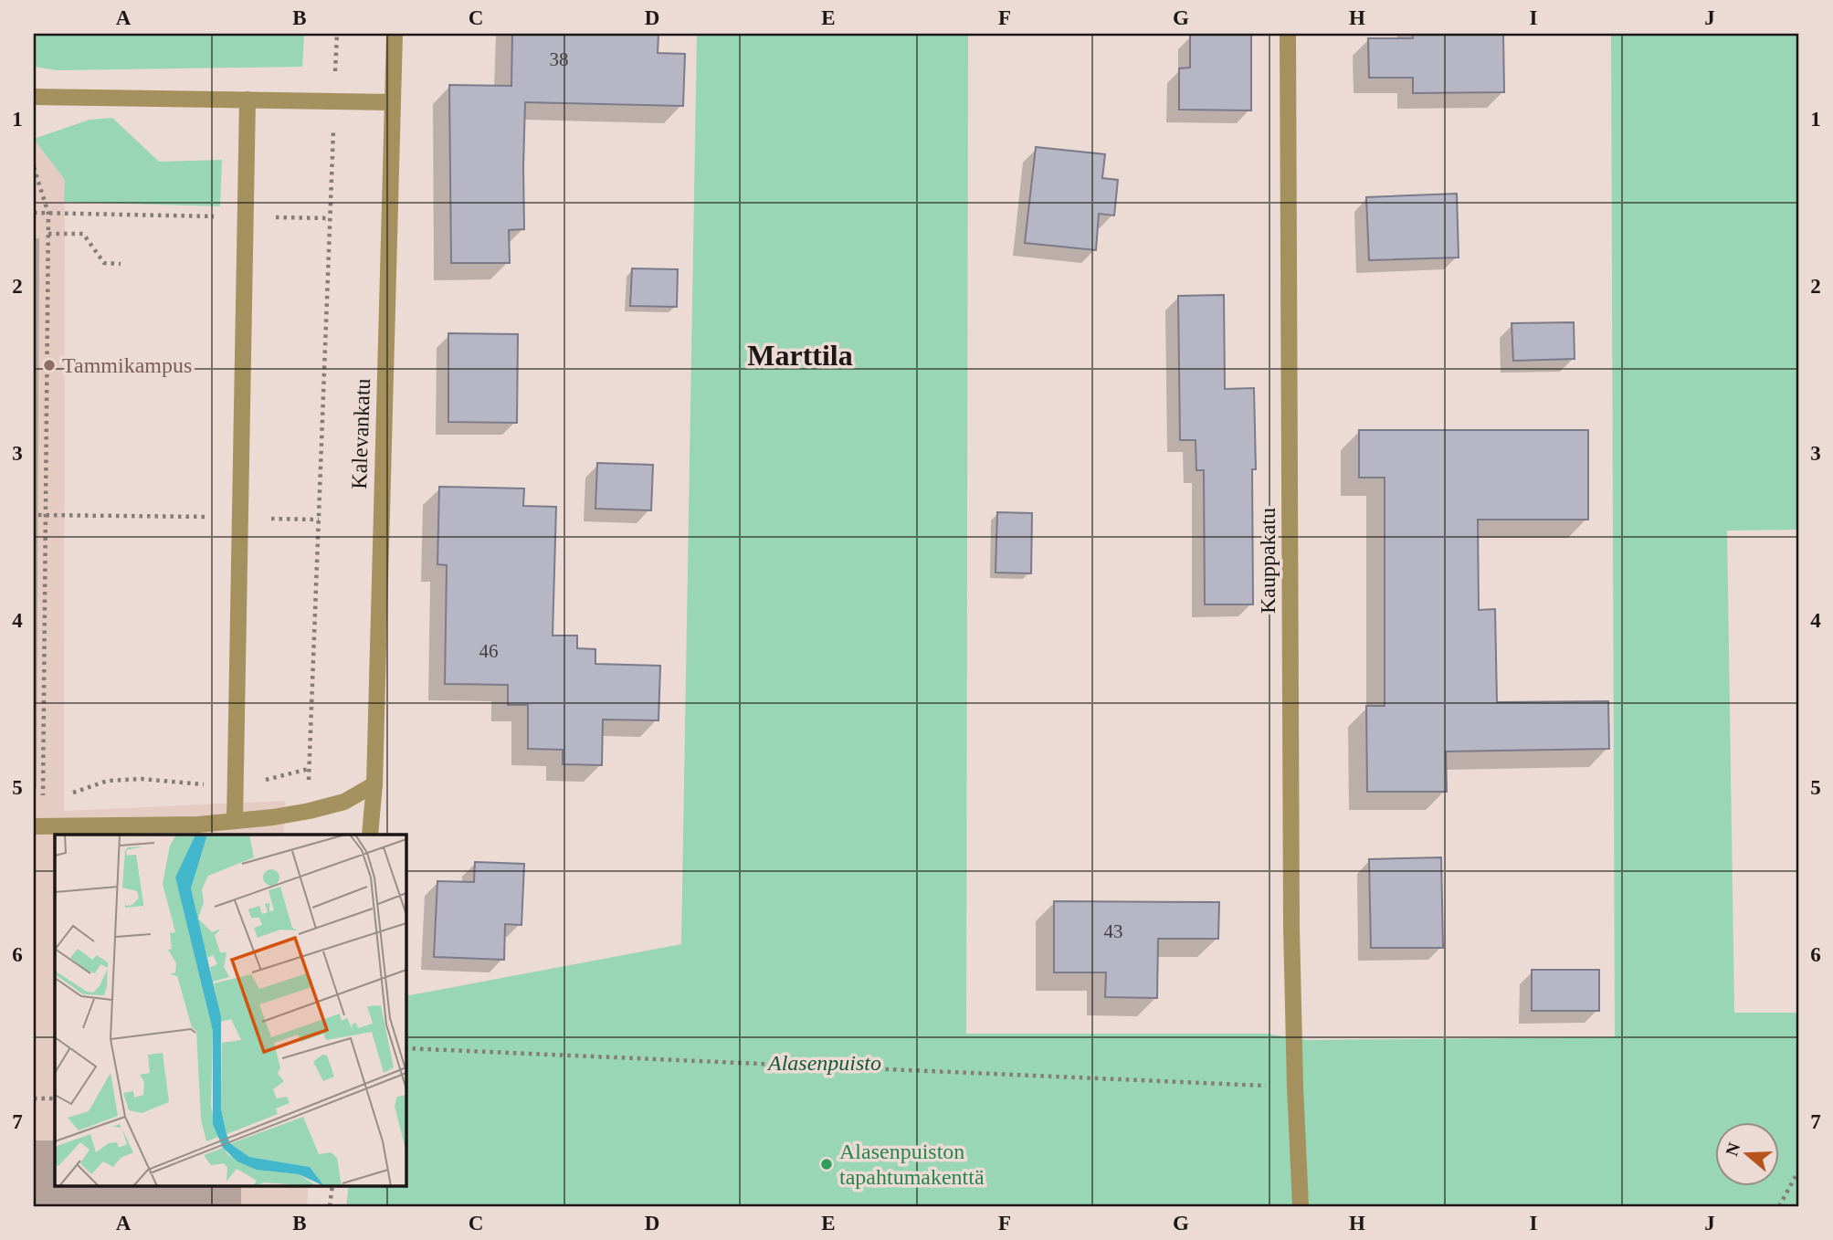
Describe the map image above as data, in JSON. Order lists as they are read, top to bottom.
{
  "streets": {
    "street": ["Kalevankatu", "Kauppakatu"]
  },
  "districts": ["Marttila"],
  "parks": ["Alasenpuisto"],
  "places": ["Tammikampus", "Alasenpuiston tapahtumakenttä"],
  "house_numbers": ["38", "46", "43"],
  "north": "left",
  "grid": {
    "columns": [
      "A",
      "B",
      "C",
      "D",
      "E",
      "F",
      "G",
      "H",
      "I",
      "J"
    ],
    "rows": [
      "1",
      "2",
      "3",
      "4",
      "5",
      "6",
      "7"
    ]
  }
}
